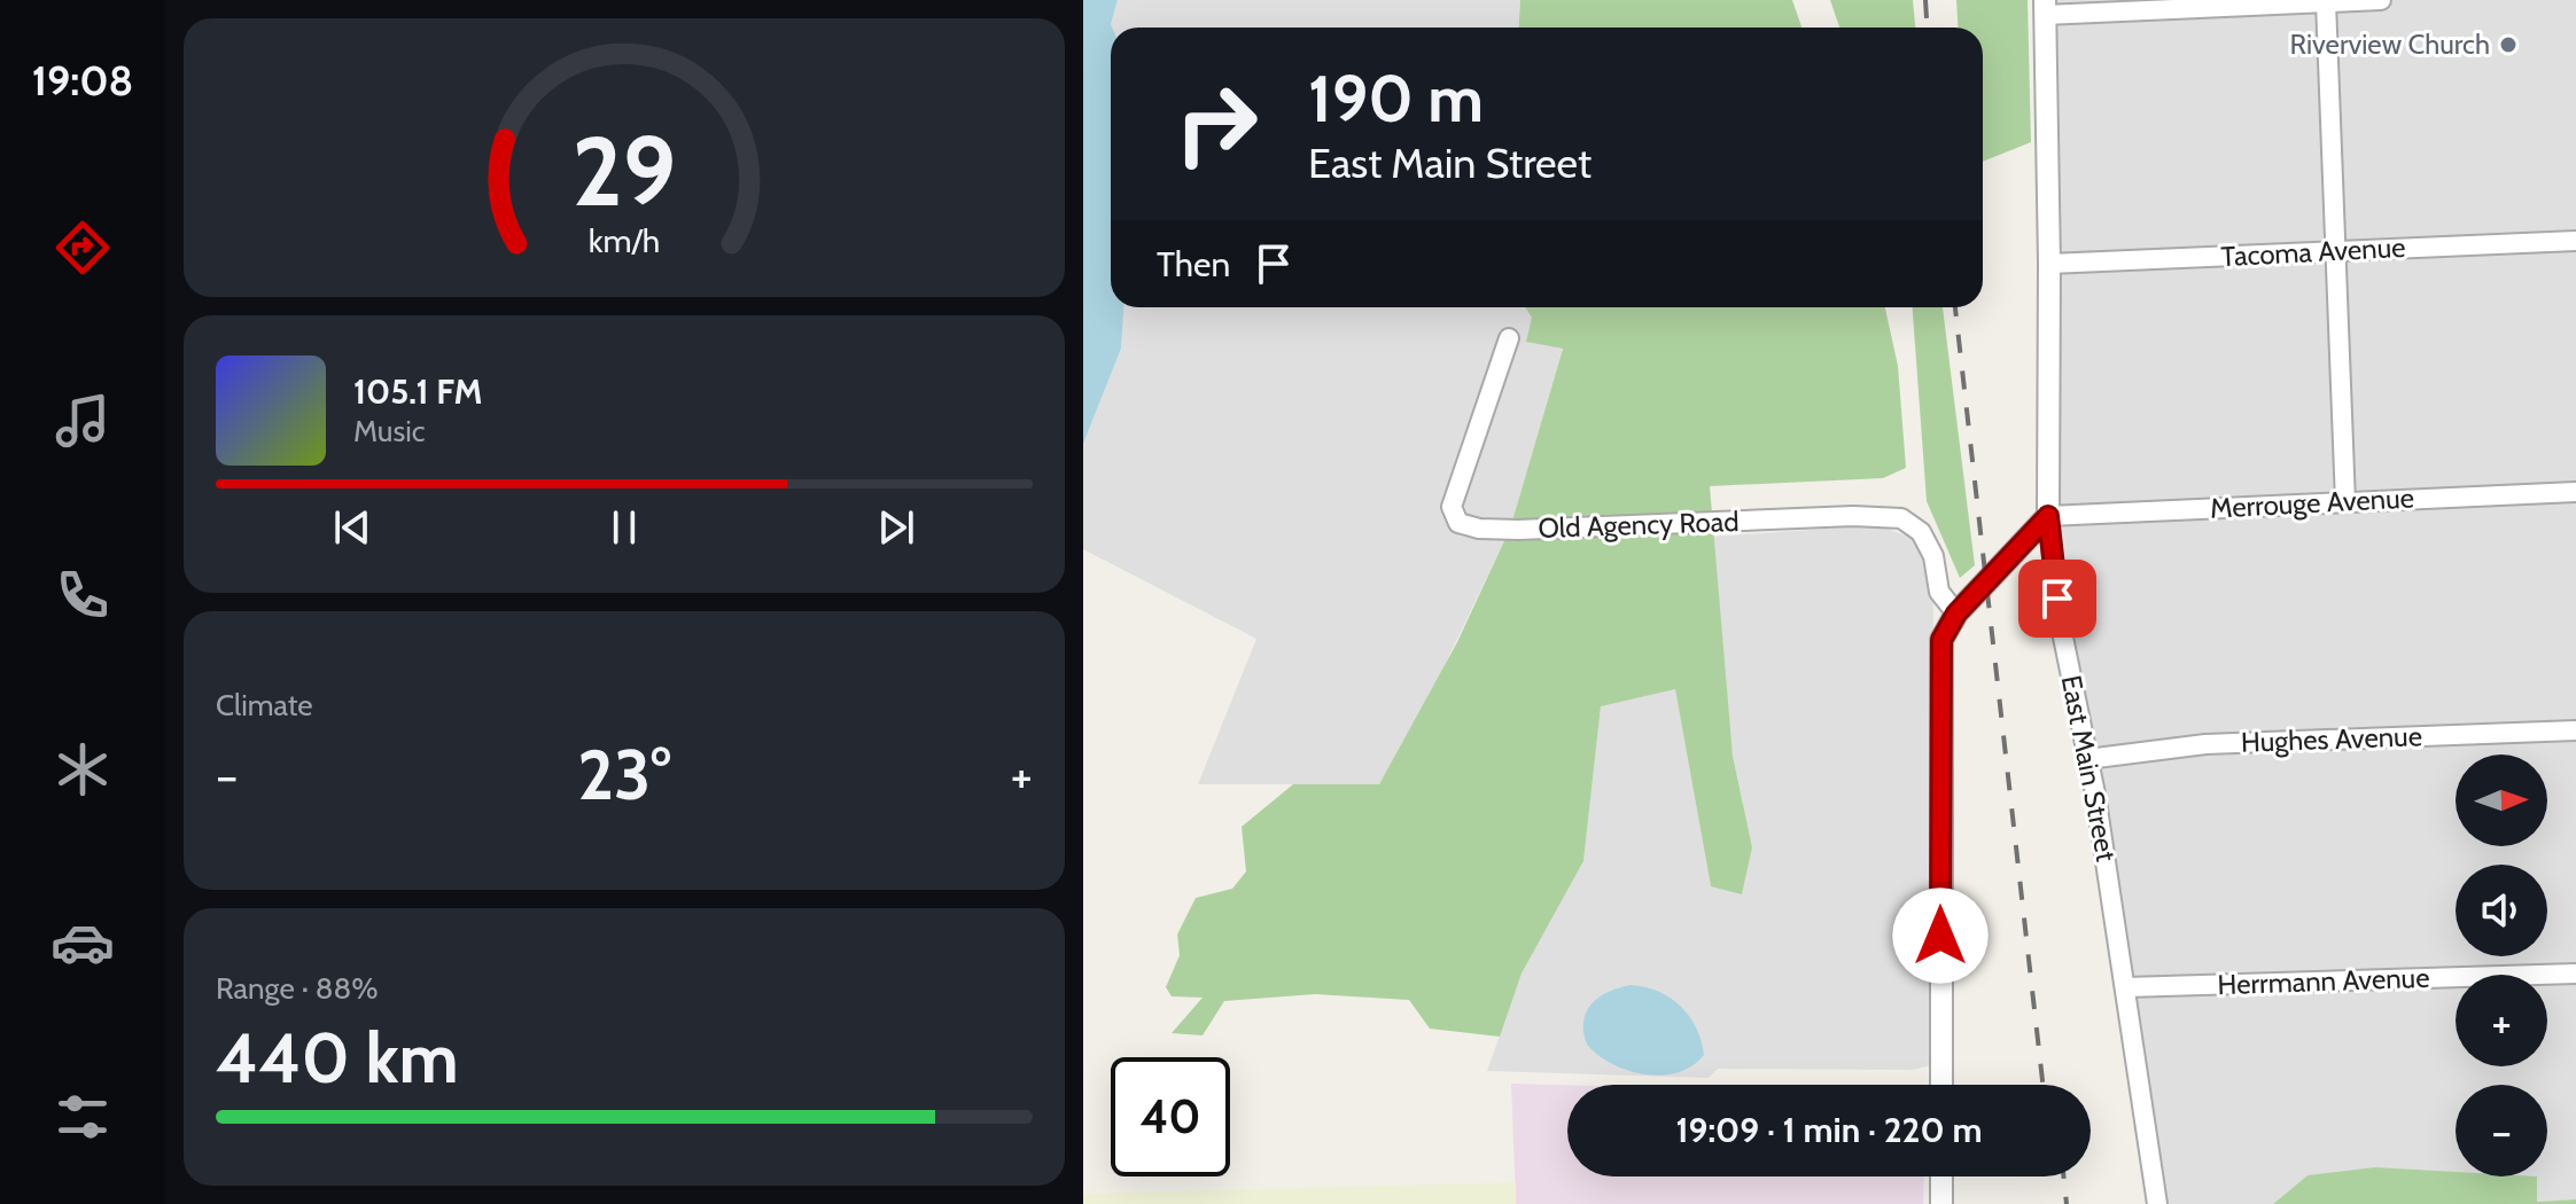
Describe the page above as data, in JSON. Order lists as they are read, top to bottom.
{
  "streets": {
    "street": [
      "Tacoma Avenue",
      "Merrouge Avenue",
      "Old Agency Road",
      "Hughes Avenue",
      "East Main Street",
      "Herrmann Avenue"
    ]
  },
  "crossings": [
    ["Tacoma Avenue", "East Main Street"],
    ["Merrouge Avenue", "East Main Street"],
    ["Hughes Avenue", "East Main Street"],
    ["East Main Street", "Herrmann Avenue"]
  ],
  "places": ["Riverview Church"],
  "north": "right",
  "page": {
    "tabs": "19:08",
    "turn": ["190 m", "East Main Street"],
    "then": "Then",
    "song": ["105.1 FM", "Music"],
    "tile": [
      "Climate",
      ["Range · 88%", "440 km"]
    ],
    "heat": ["−", "23°", "+"],
    "map_buttons": ["+", "−"],
    "limit": "40",
    "trip": "19:09 · 1 min · 220 m",
    "gauge": ["29", "km/h"]
  }
}
